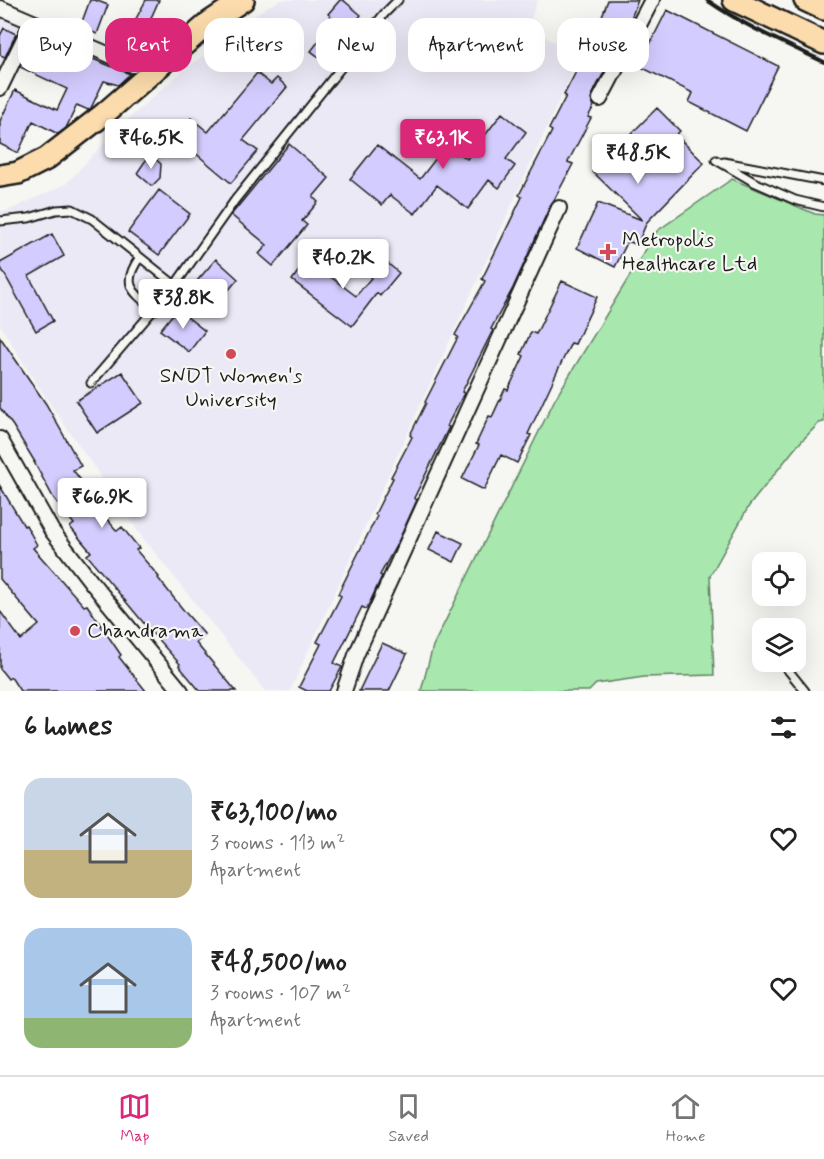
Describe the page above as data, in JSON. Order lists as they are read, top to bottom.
{
  "places": {
    "health": ["Metropolis Healthcare Ltd"],
    "other": ["SNDT Women's University", "Chandrama"]
  },
  "page": {
    "chip": [
      "Buy",
      "Rent",
      "Filters",
      "New",
      "Apartment",
      "House"
    ],
    "price": [
      "₹46.5K",
      "₹63.1K",
      "₹48.5K",
      "₹40.2K",
      "₹38.8K",
      "₹66.9K"
    ],
    "heading": "6 homes",
    "list": [
      {
        "name": "₹63,100/mo",
        "note": "3 rooms · 113 m² · Apartment"
      },
      {
        "name": "₹48,500/mo",
        "note": "3 rooms · 107 m² · Apartment"
      }
    ],
    "tabs": ["Map", "Saved", "Home"]
  }
}
